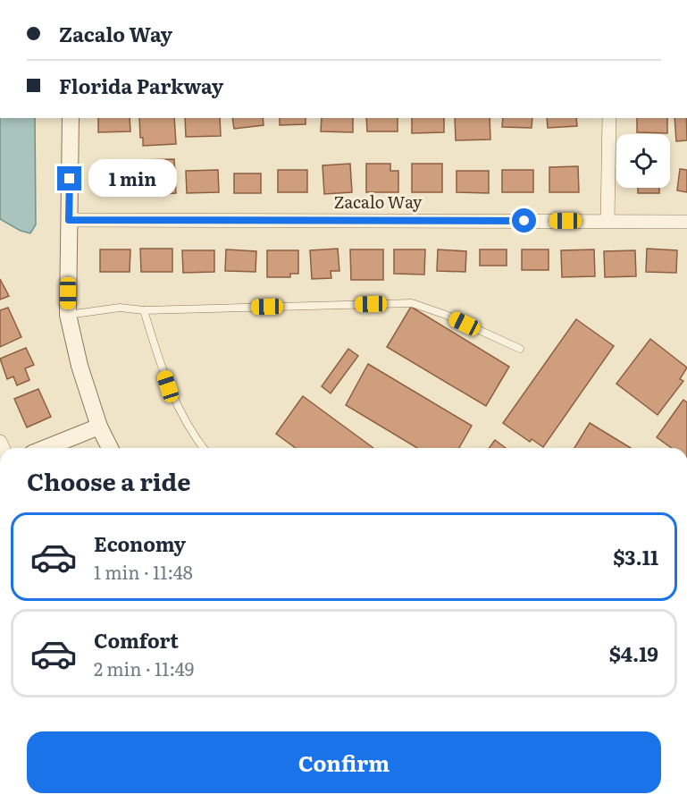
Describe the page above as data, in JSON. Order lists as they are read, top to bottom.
{
  "streets": {
    "street": ["Zacalo Way"]
  },
  "page": {
    "banner": ["Zacalo Way", "Florida Parkway"],
    "bubble": "1 min",
    "heading": "Choose a ride",
    "list": [
      {
        "name": "Economy",
        "note": "1 min · 11:48",
        "value": "$3.11"
      },
      {
        "name": "Comfort",
        "note": "2 min · 11:49",
        "value": "$4.19"
      }
    ],
    "buttons": "Confirm"
  }
}
